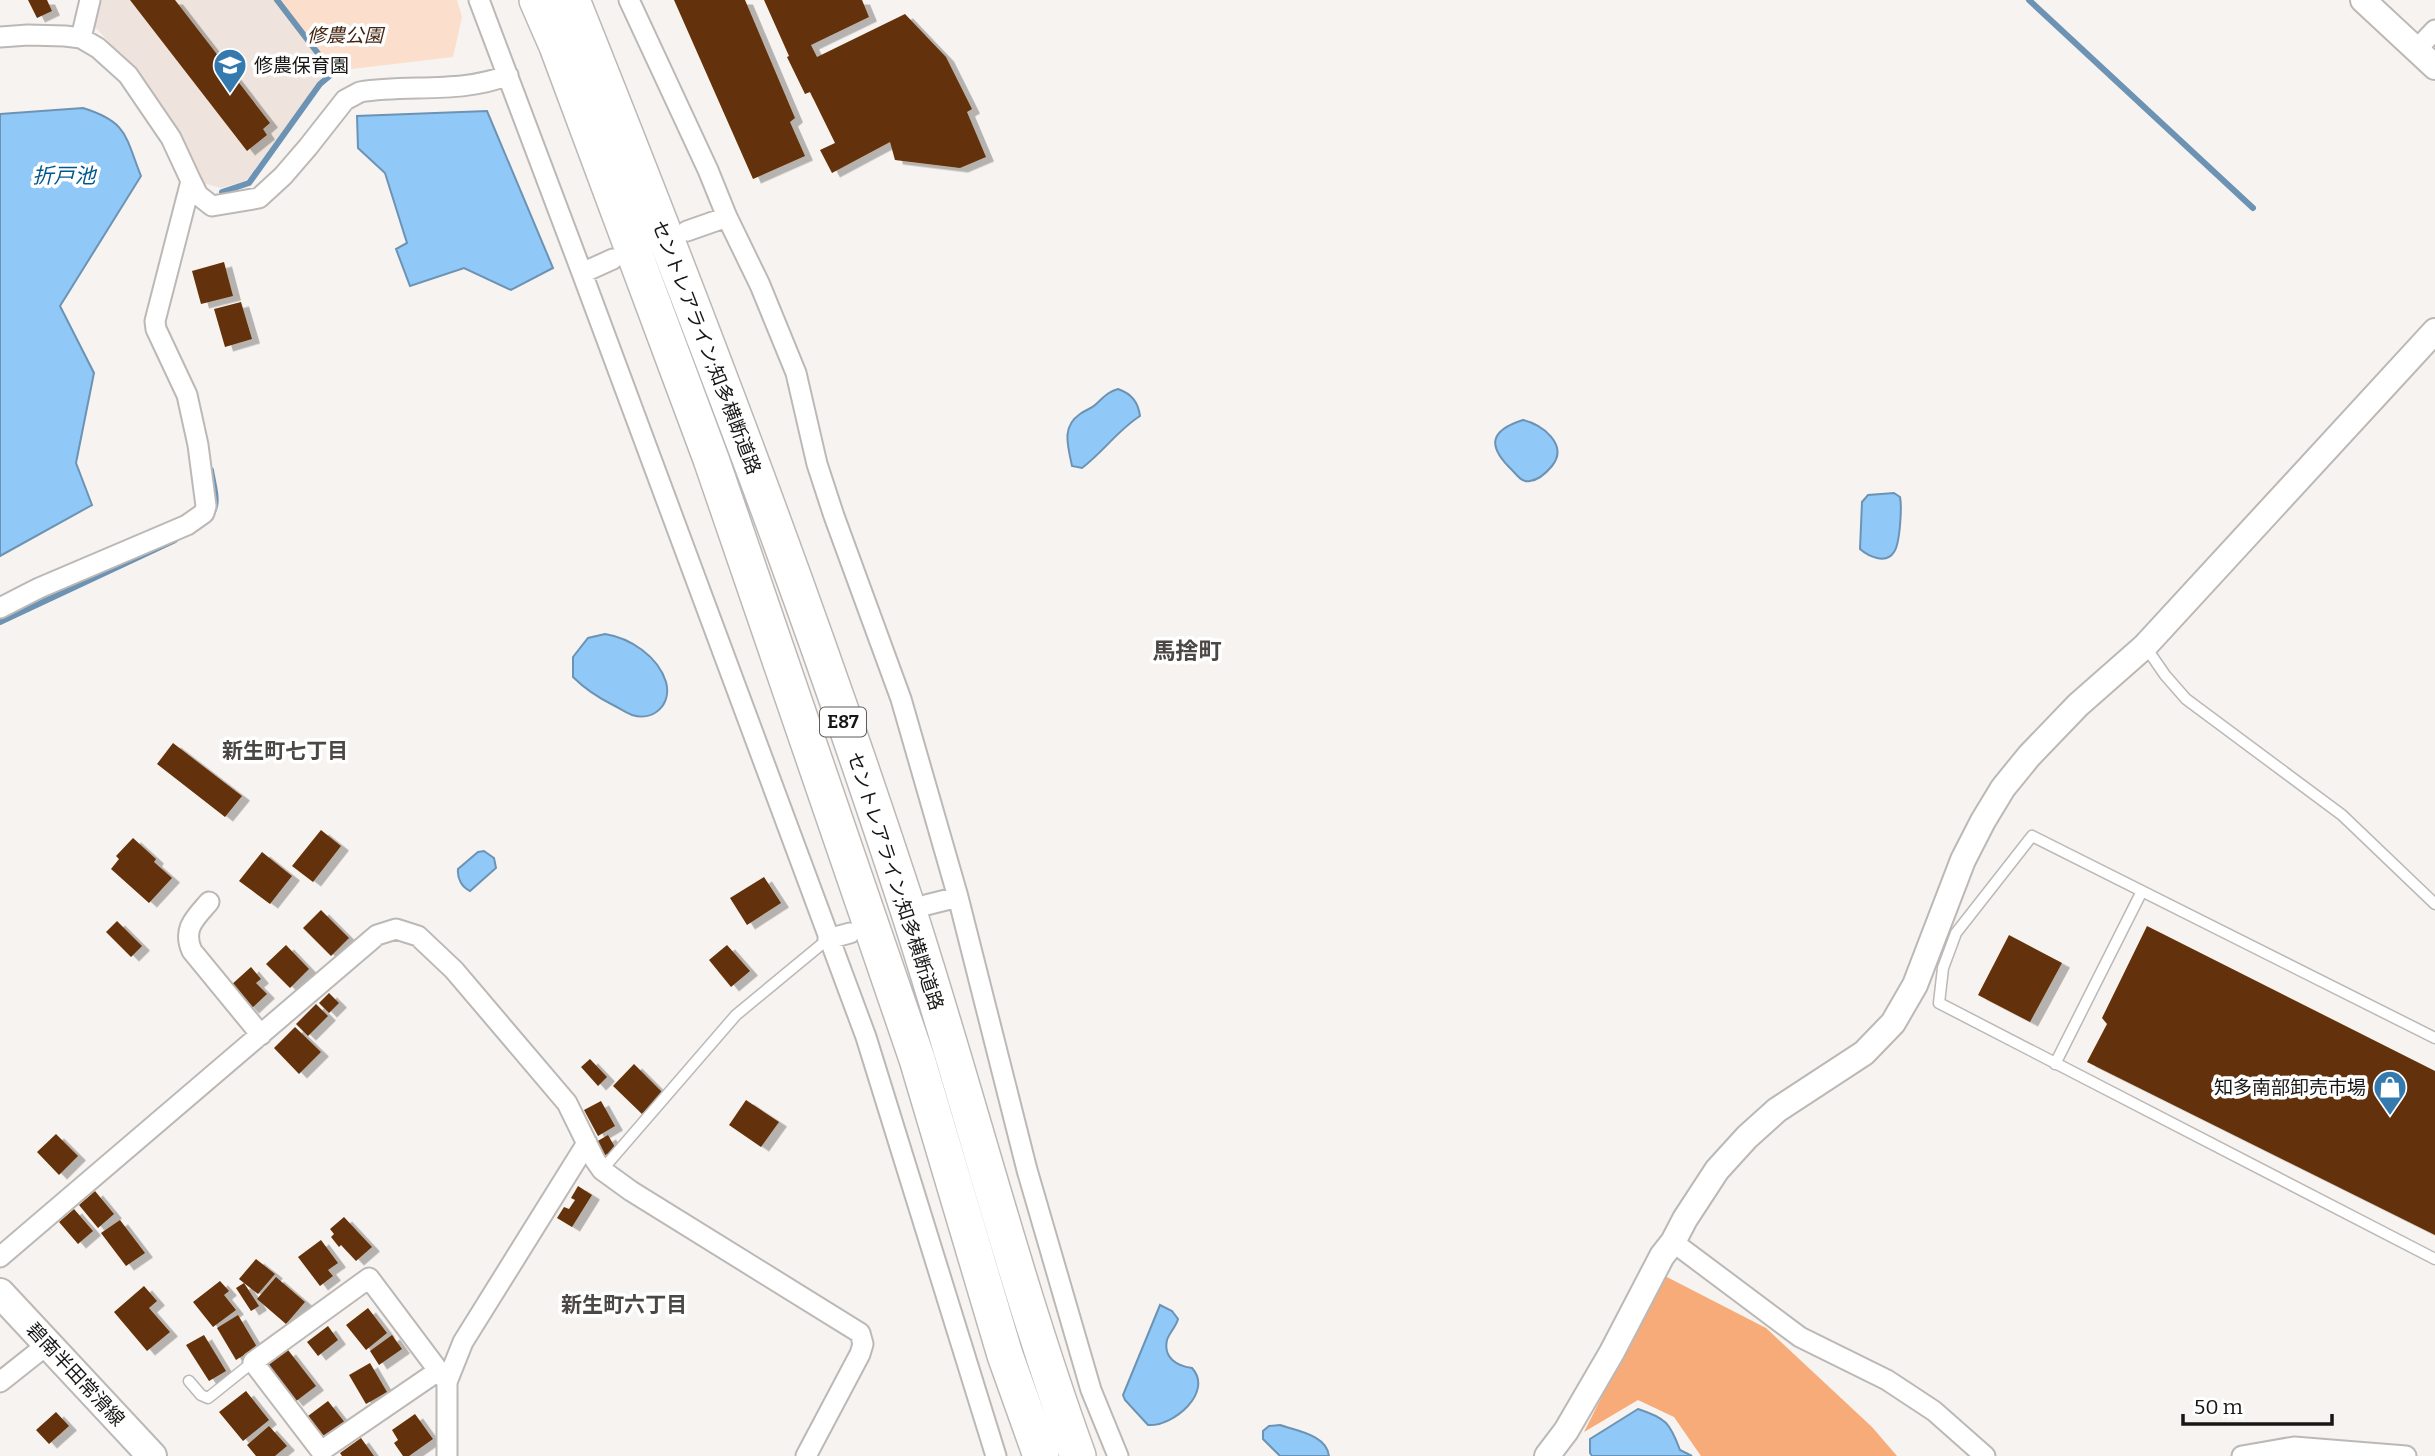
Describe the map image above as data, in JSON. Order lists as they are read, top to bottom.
{
  "streets": {
    "highway": ["セントレアライン;知多横断道路", "E87"],
    "main road": ["碧南半田常滑線"]
  },
  "districts": ["馬捨町", "新生町七丁目", "新生町六丁目"],
  "water": ["折戸池"],
  "parks": ["修農公園"],
  "places": {
    "school or university": ["修農保育園"],
    "shop": ["知多南部卸売市場"]
  },
  "scale_bar": "50 m"
}
